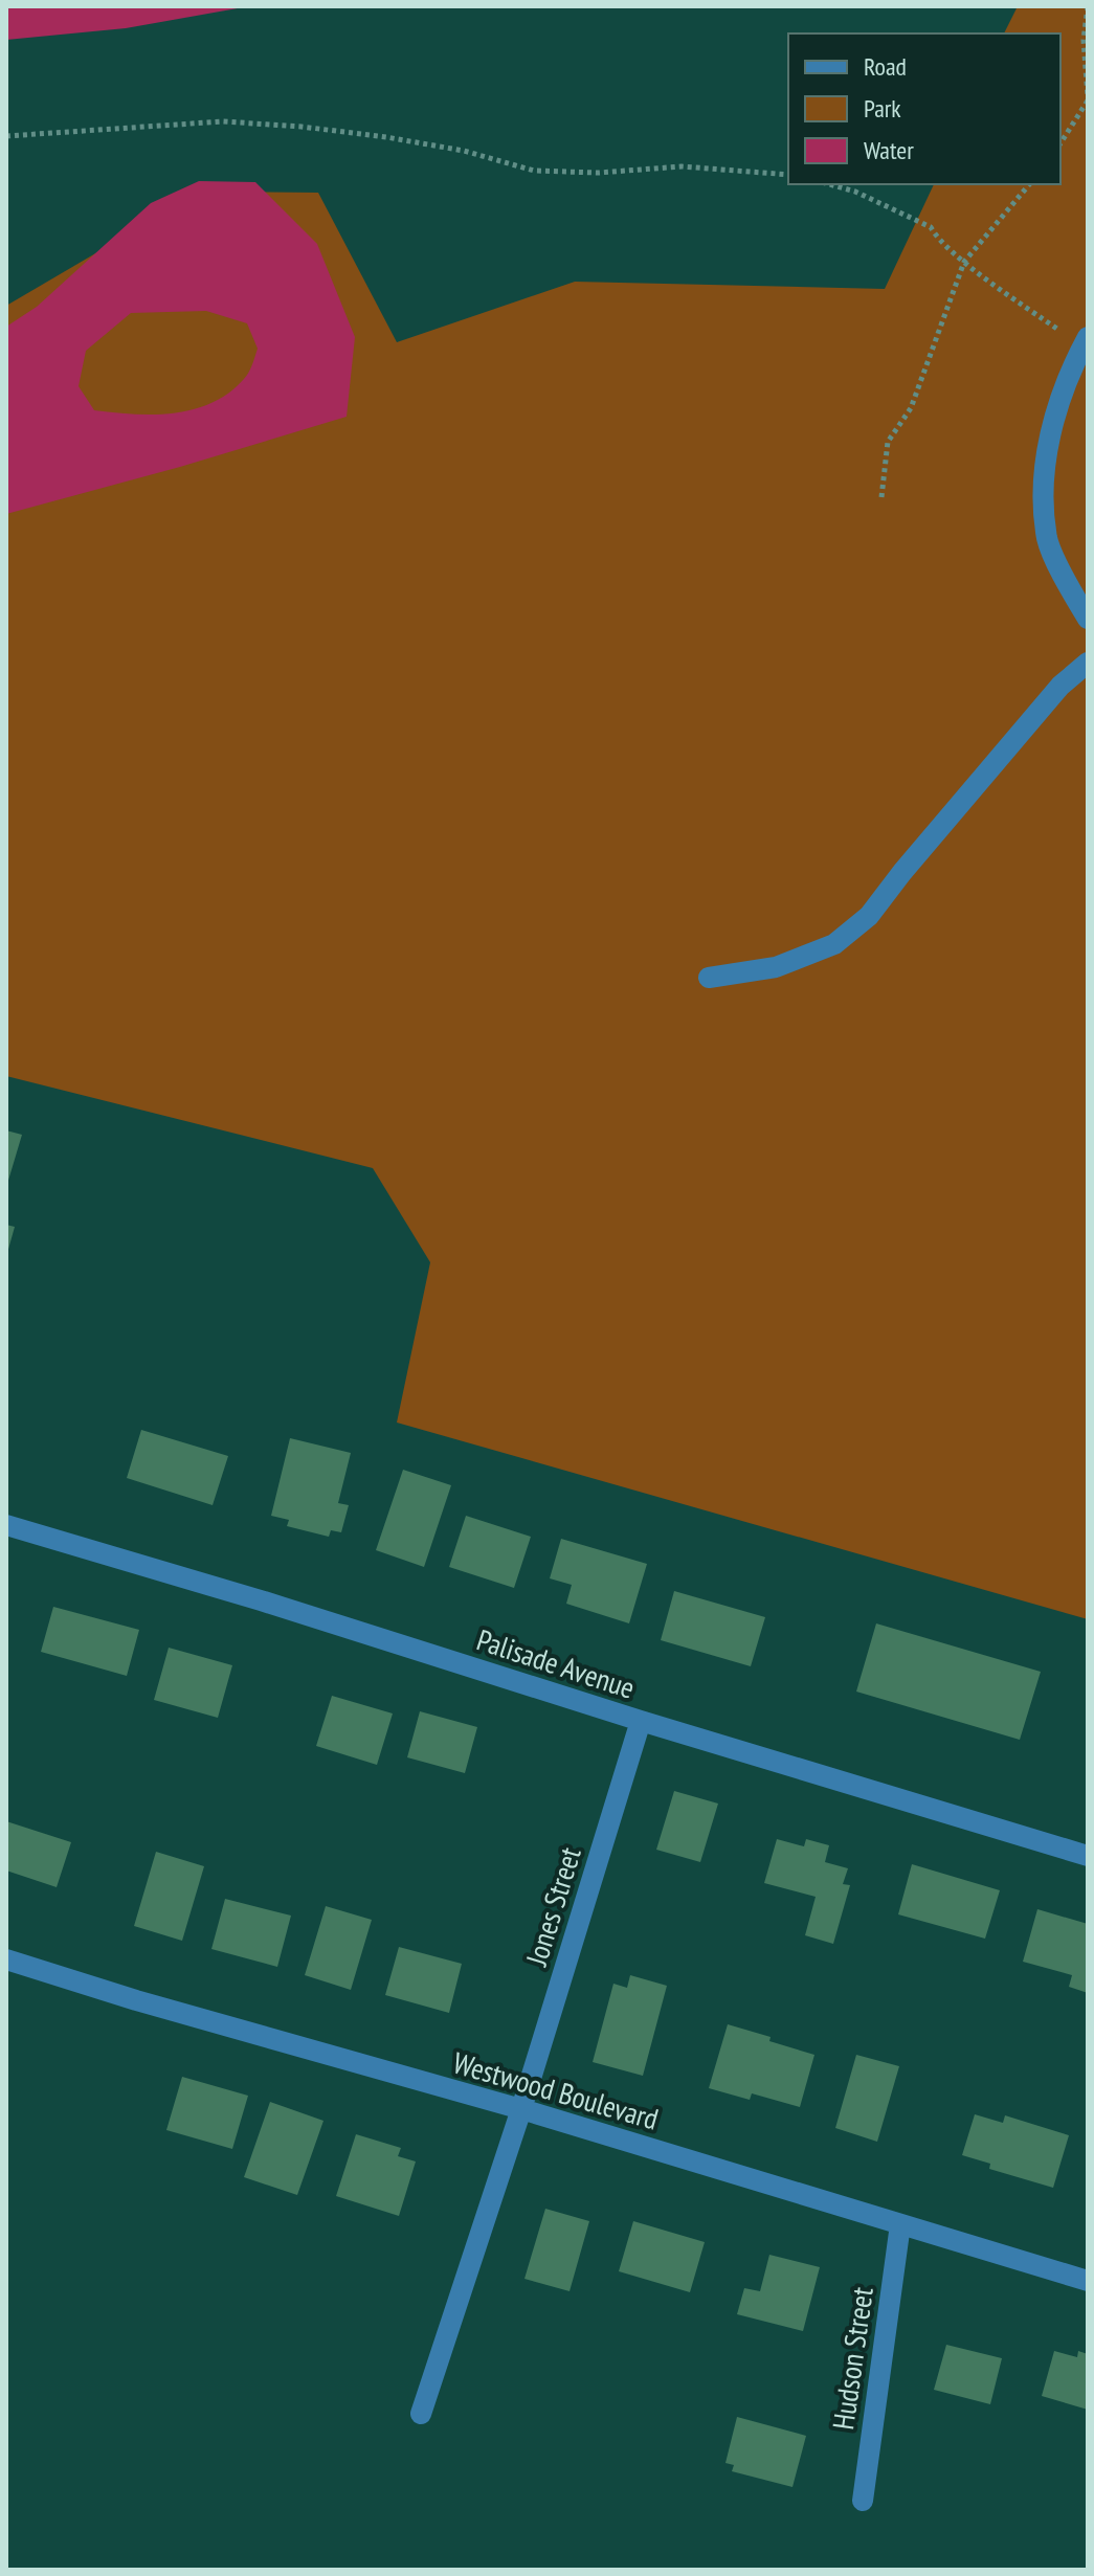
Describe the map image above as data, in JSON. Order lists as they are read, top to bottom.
{
  "streets": {
    "street": [
      "Palisade Avenue",
      "Jones Street",
      "Westwood Boulevard",
      "Hudson Street"
    ]
  },
  "crossings": [
    ["Palisade Avenue", "Jones Street"],
    ["Jones Street", "Westwood Boulevard"],
    ["Westwood Boulevard", "Hudson Street"]
  ],
  "legend": ["Road", "Park", "Water"]
}
